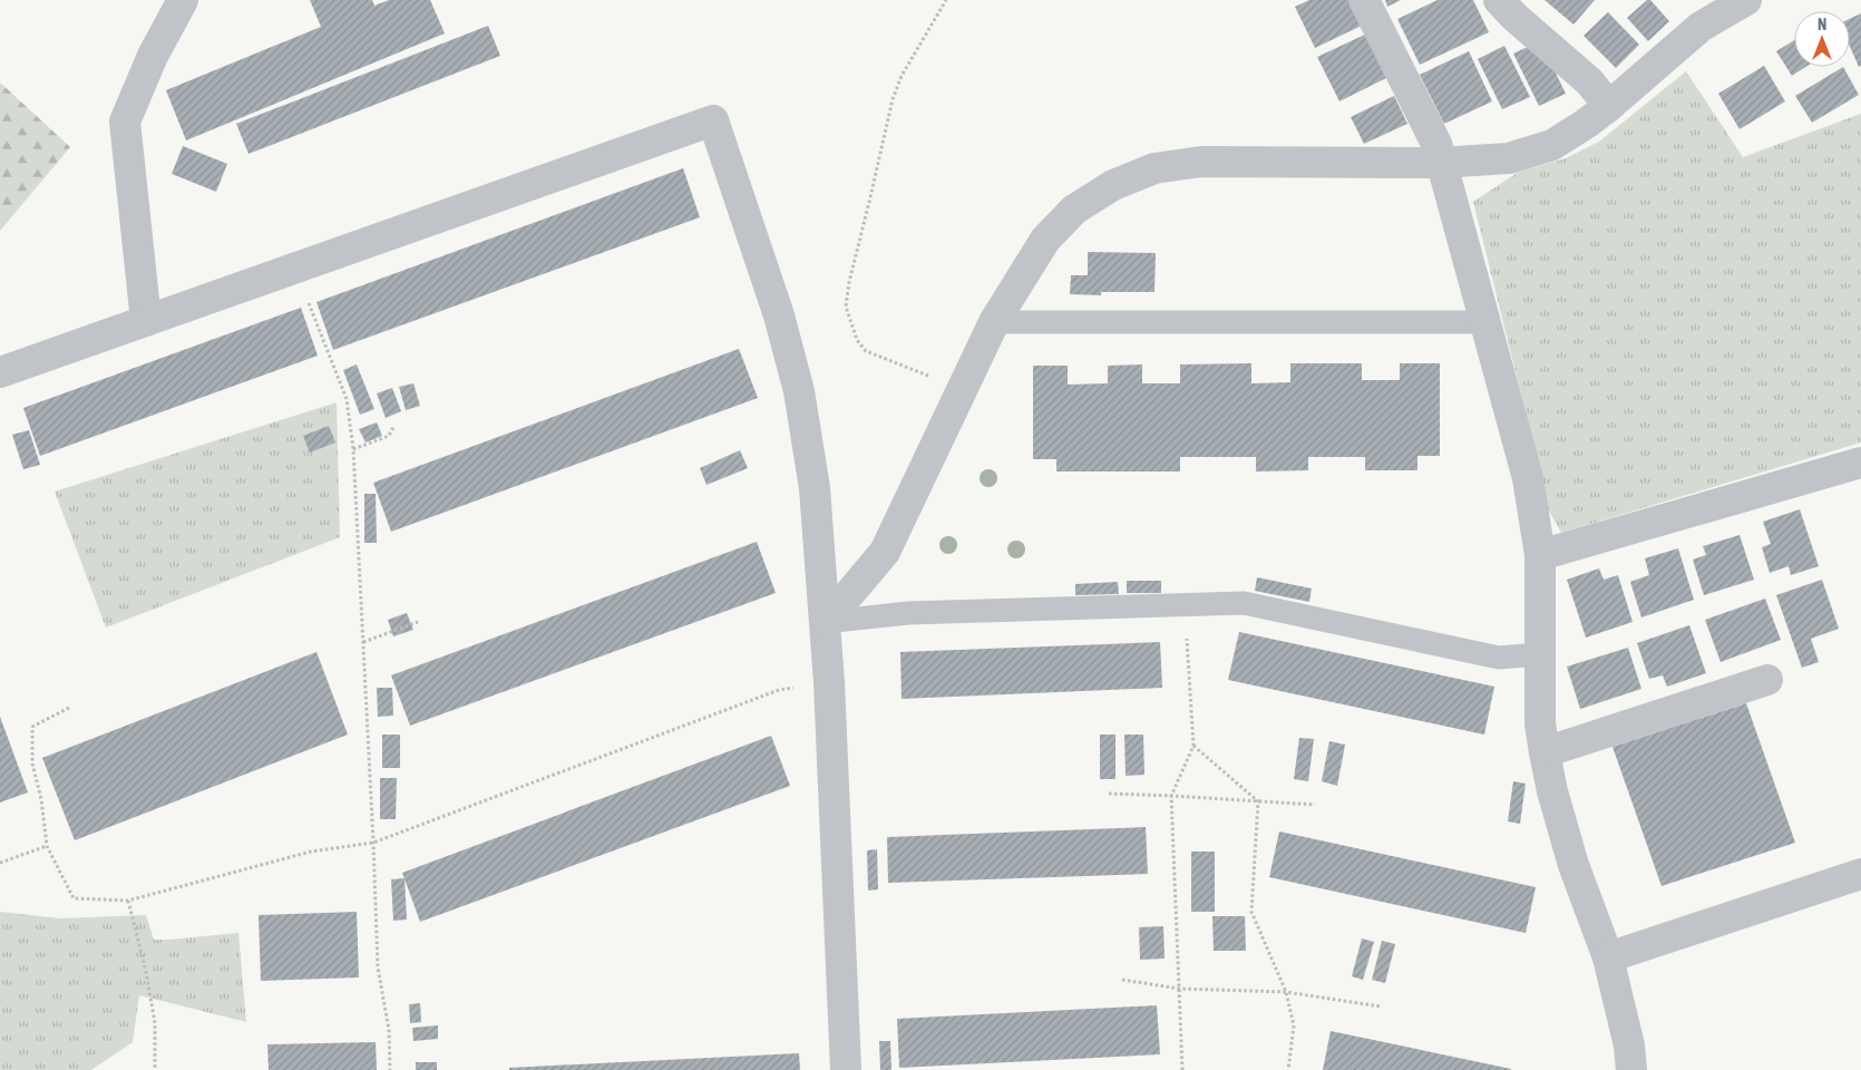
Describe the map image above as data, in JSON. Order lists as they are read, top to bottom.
{
  "north": "top"
}
